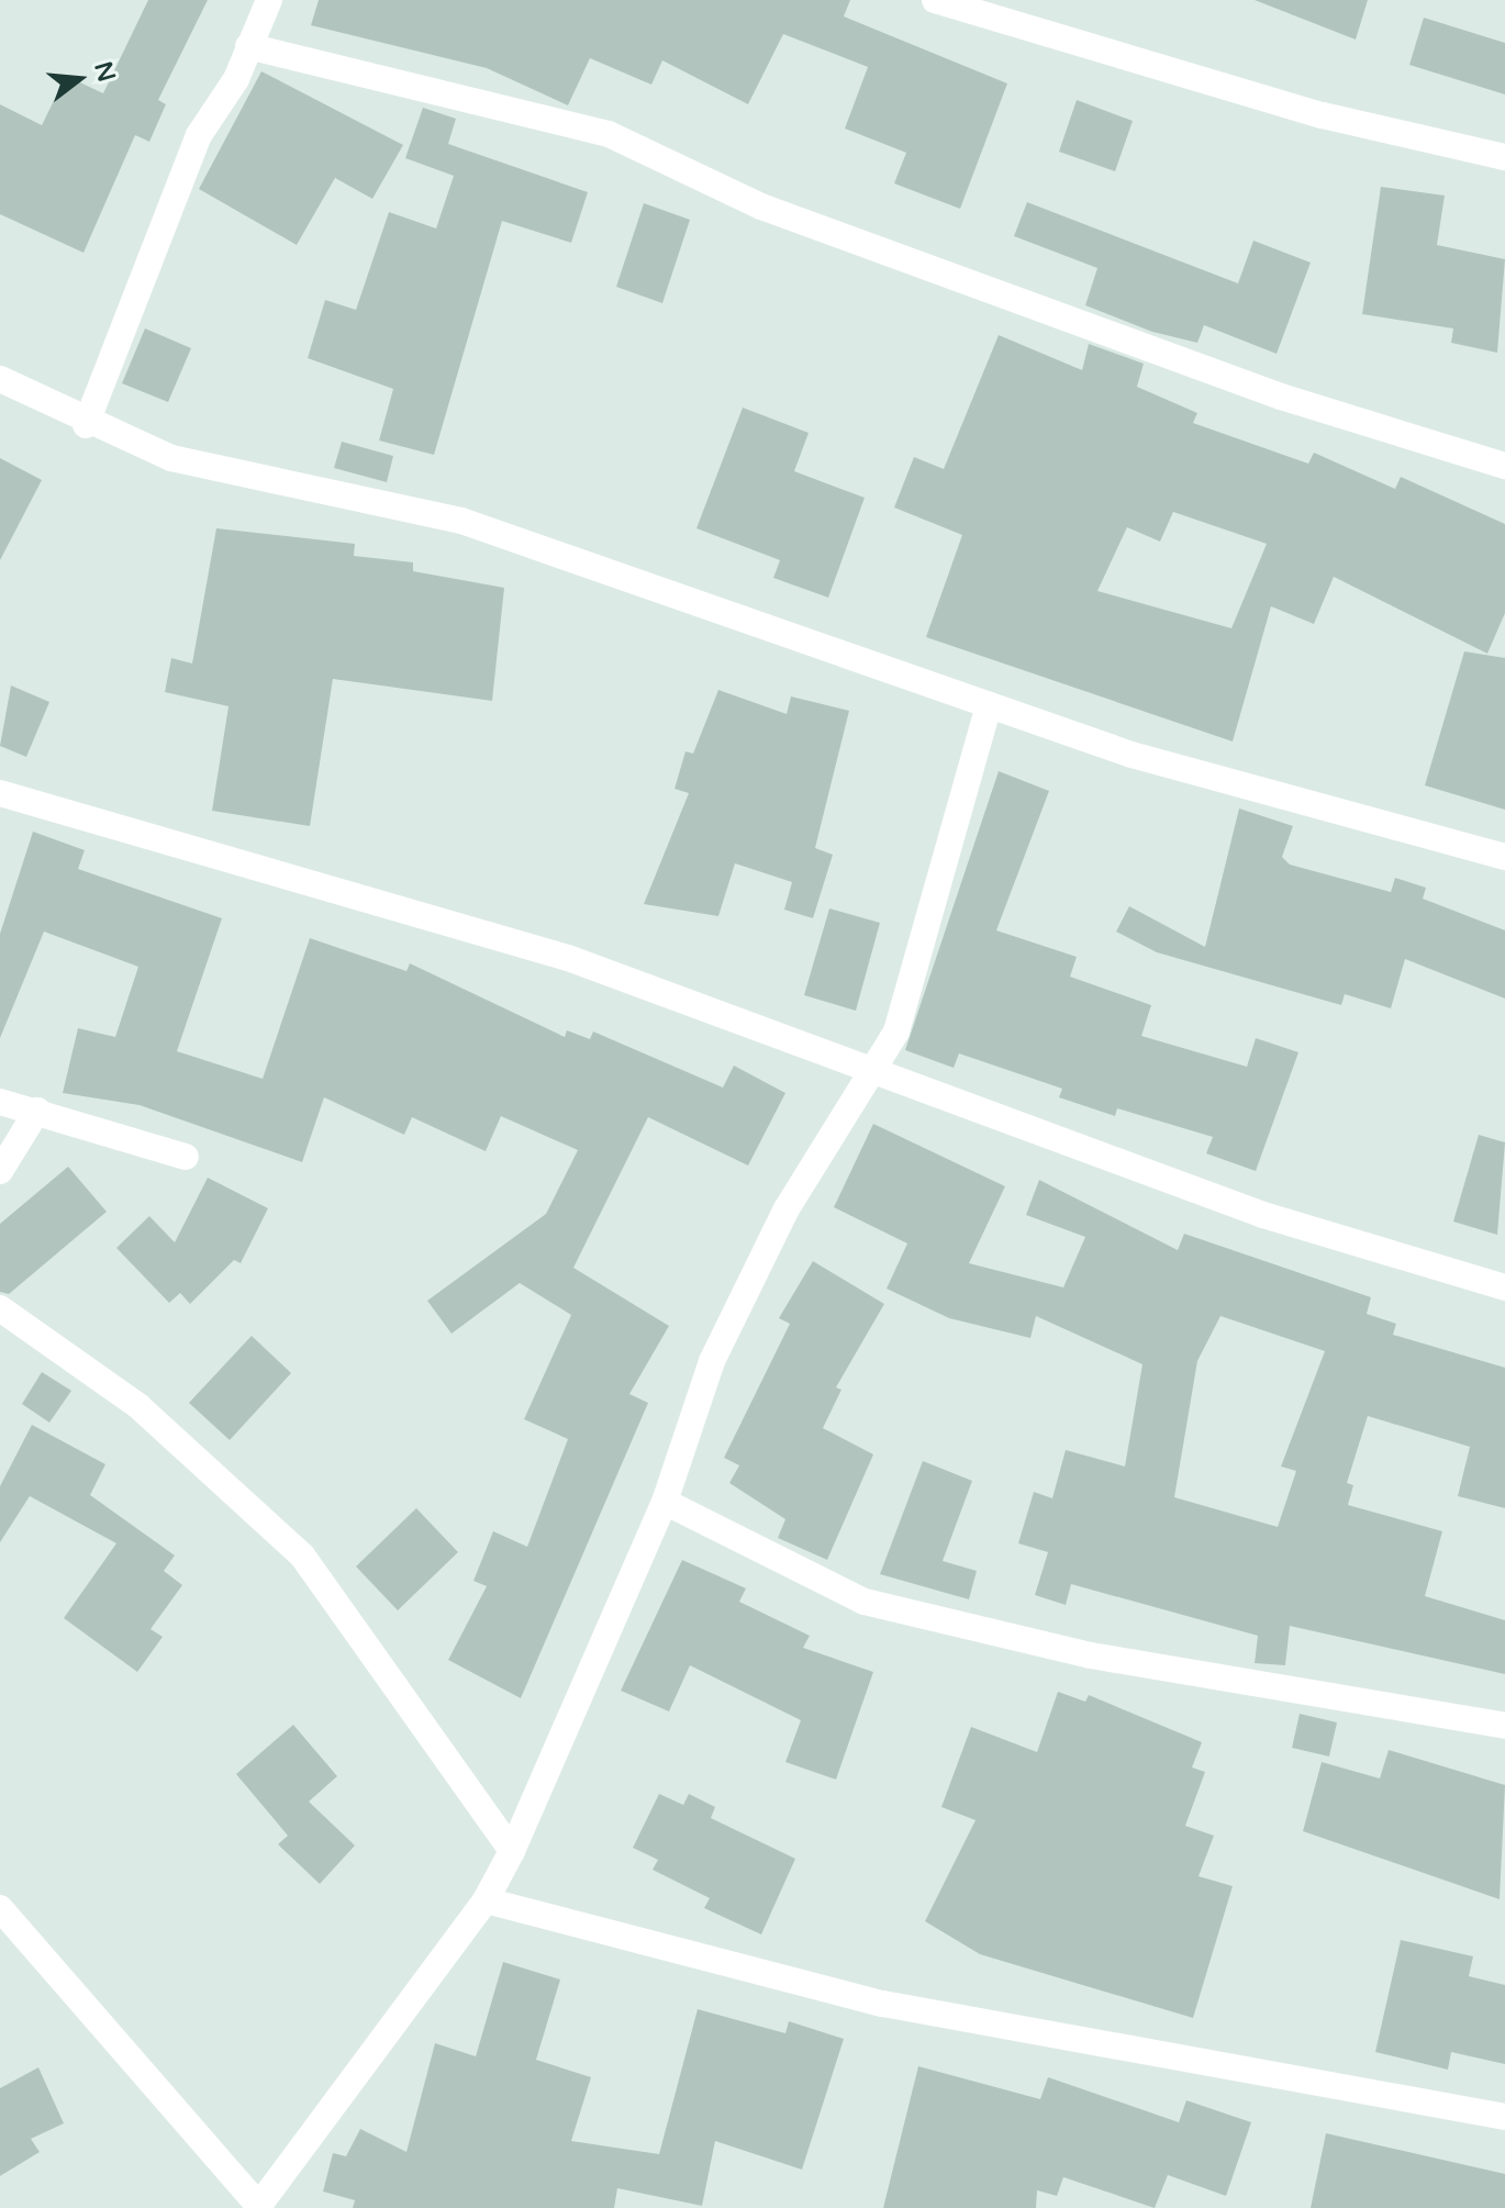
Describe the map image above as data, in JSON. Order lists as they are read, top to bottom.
{
  "north": "right"
}
